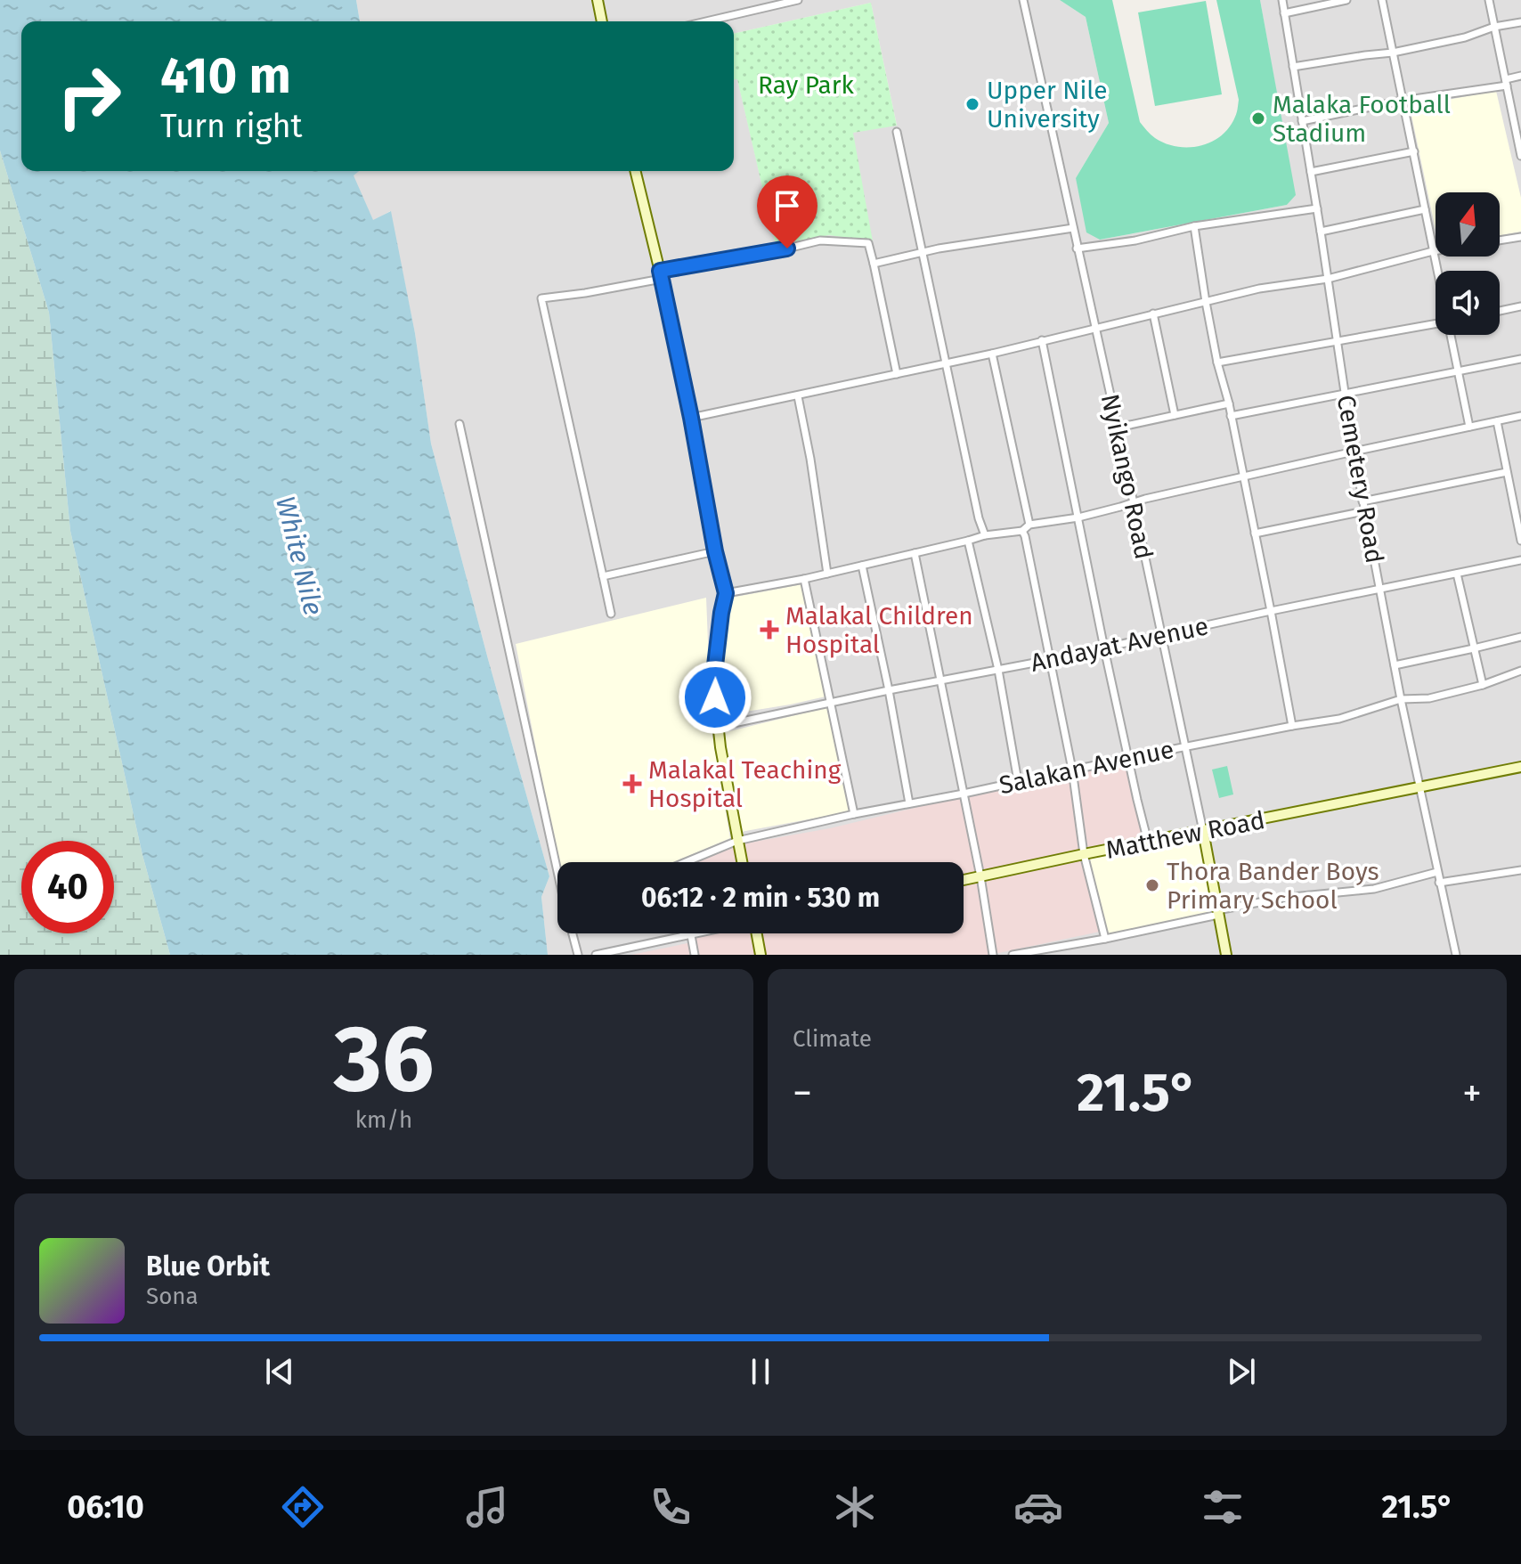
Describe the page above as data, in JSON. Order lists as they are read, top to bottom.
{
  "streets": {
    "street": [
      "Nyikango Road",
      "Cemetery Road",
      "Andayat Avenue",
      "Salakan Avenue",
      "Matthew Road"
    ]
  },
  "crossings": [
    ["Nyikango Road", "Andayat Avenue"],
    ["Nyikango Road", "Salakan Avenue"],
    ["Nyikango Road", "Matthew Road"],
    ["Cemetery Road", "Andayat Avenue"],
    ["Cemetery Road", "Salakan Avenue"],
    ["Cemetery Road", "Matthew Road"]
  ],
  "water": ["White Nile"],
  "parks": ["Ray Park"],
  "places": {
    "other": ["Upper Nile University", "Malaka Football Stadium", "Thora Bander Boys Primary School"],
    "health": ["Malakal Children Hospital", "Malakal Teaching Hospital"]
  },
  "north": "top",
  "page": {
    "turn": ["410 m", "Turn right"],
    "limit": "40",
    "trip": "06:12 · 2 min · 530 m",
    "tile": [
      ["36", "km/h"],
      "Climate"
    ],
    "heat": ["−", "21.5°", "+"],
    "song": ["Blue Orbit", "Sona"],
    "tabs": ["06:10", "21.5°"]
  }
}
